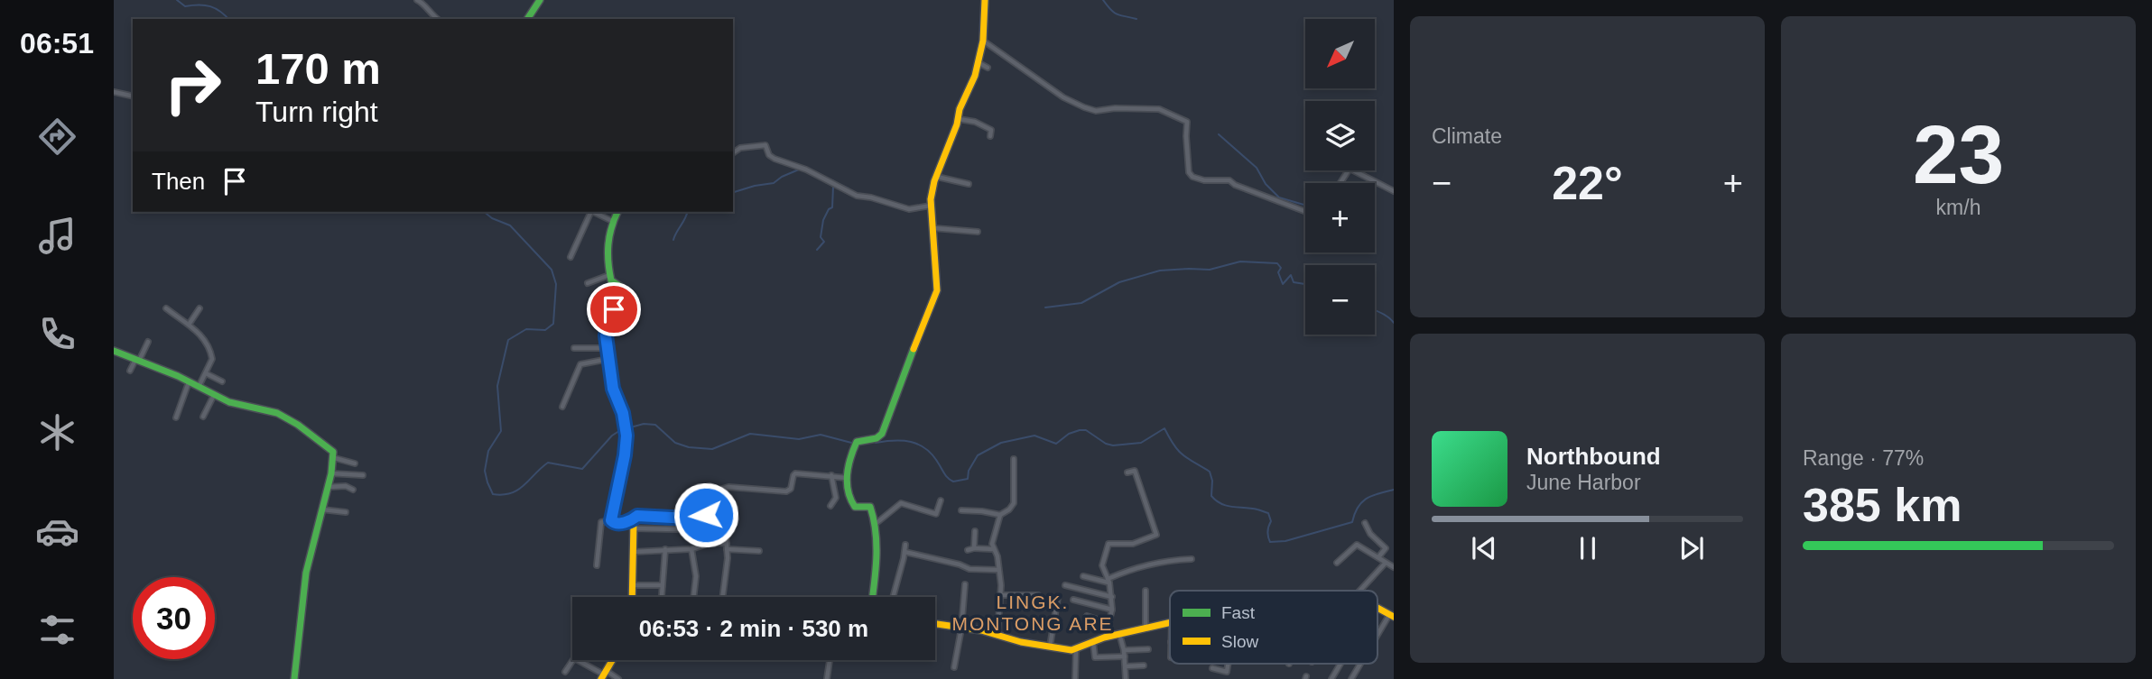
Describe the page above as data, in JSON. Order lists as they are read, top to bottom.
{
  "districts": ["LINGK. MONTONG ARE"],
  "legend": ["Fast", "Slow"],
  "north": "bottom left",
  "page": {
    "tabs": "06:51",
    "tile": [
      "Climate",
      ["23", "km/h"],
      ["Range · 77%", "385 km"]
    ],
    "map_buttons": ["+", "−"],
    "turn": ["170 m", "Turn right"],
    "then": "Then",
    "heat": ["−", "22°", "+"],
    "song": ["Northbound", "June Harbor"],
    "limit": "30",
    "trip": "06:53 · 2 min · 530 m"
  }
}
